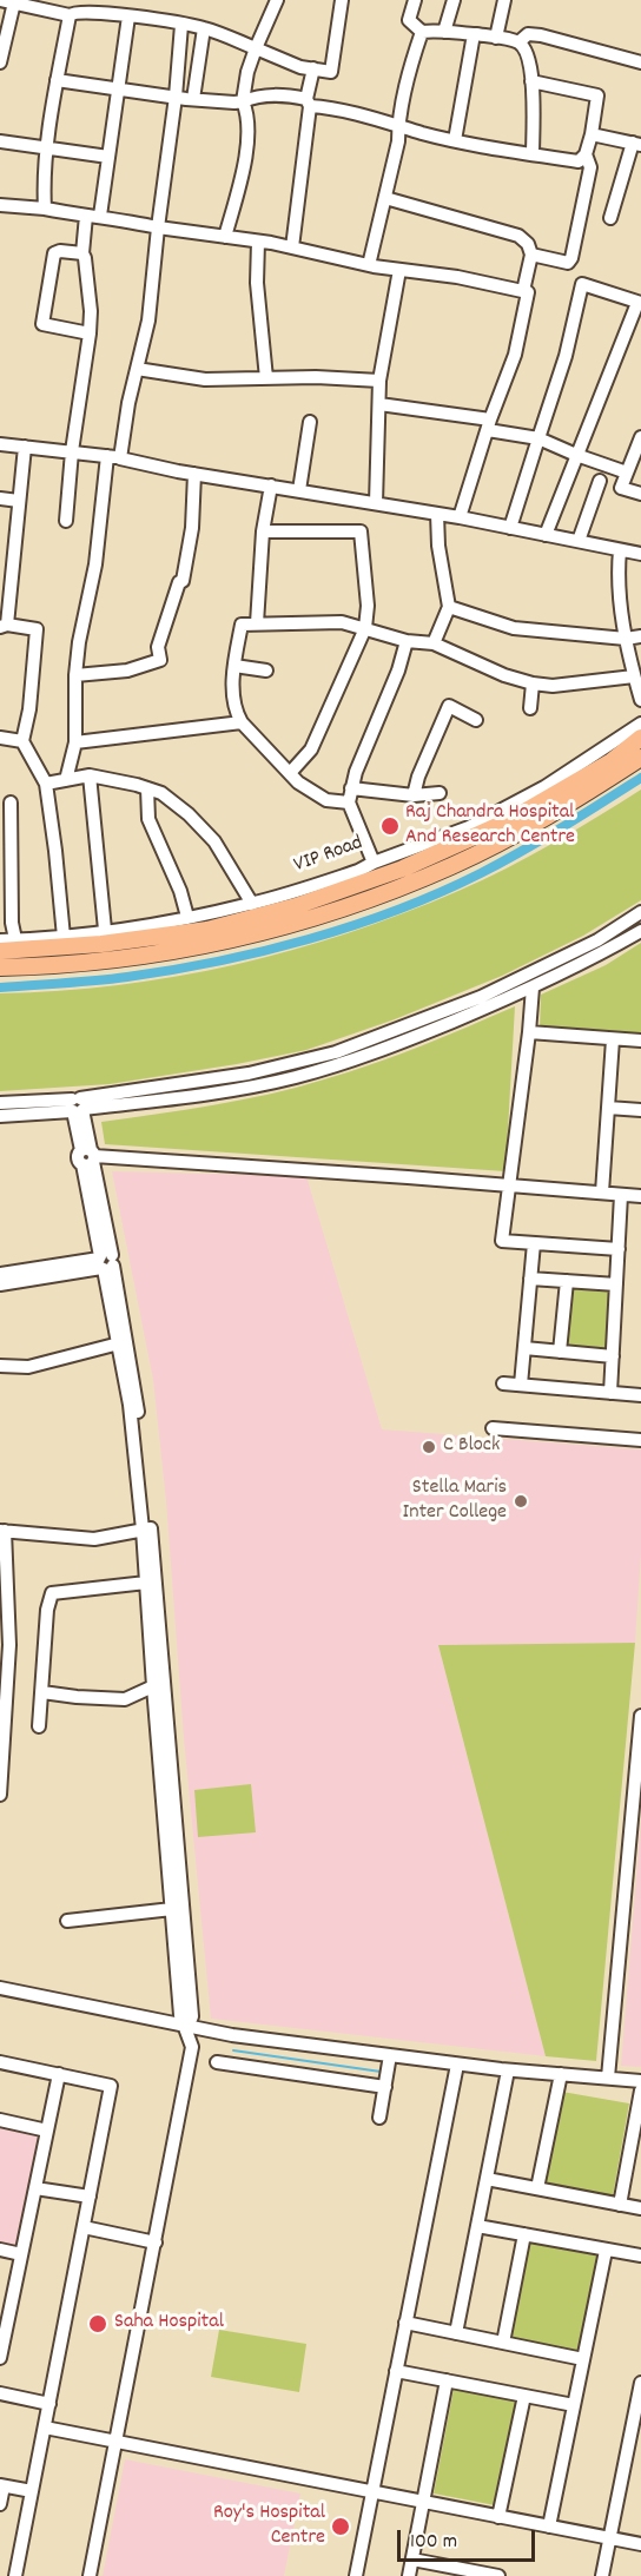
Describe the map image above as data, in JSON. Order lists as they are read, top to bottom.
{
  "streets": {
    "main road": ["VIP Road"]
  },
  "places": [
    "Raj Chandra Hospital And Research Centre",
    "C Block",
    "Stella Maris Inter College",
    "Saha Hospital",
    "Roy's Hospital Centre"
  ],
  "scale_bar": "100 m"
}
